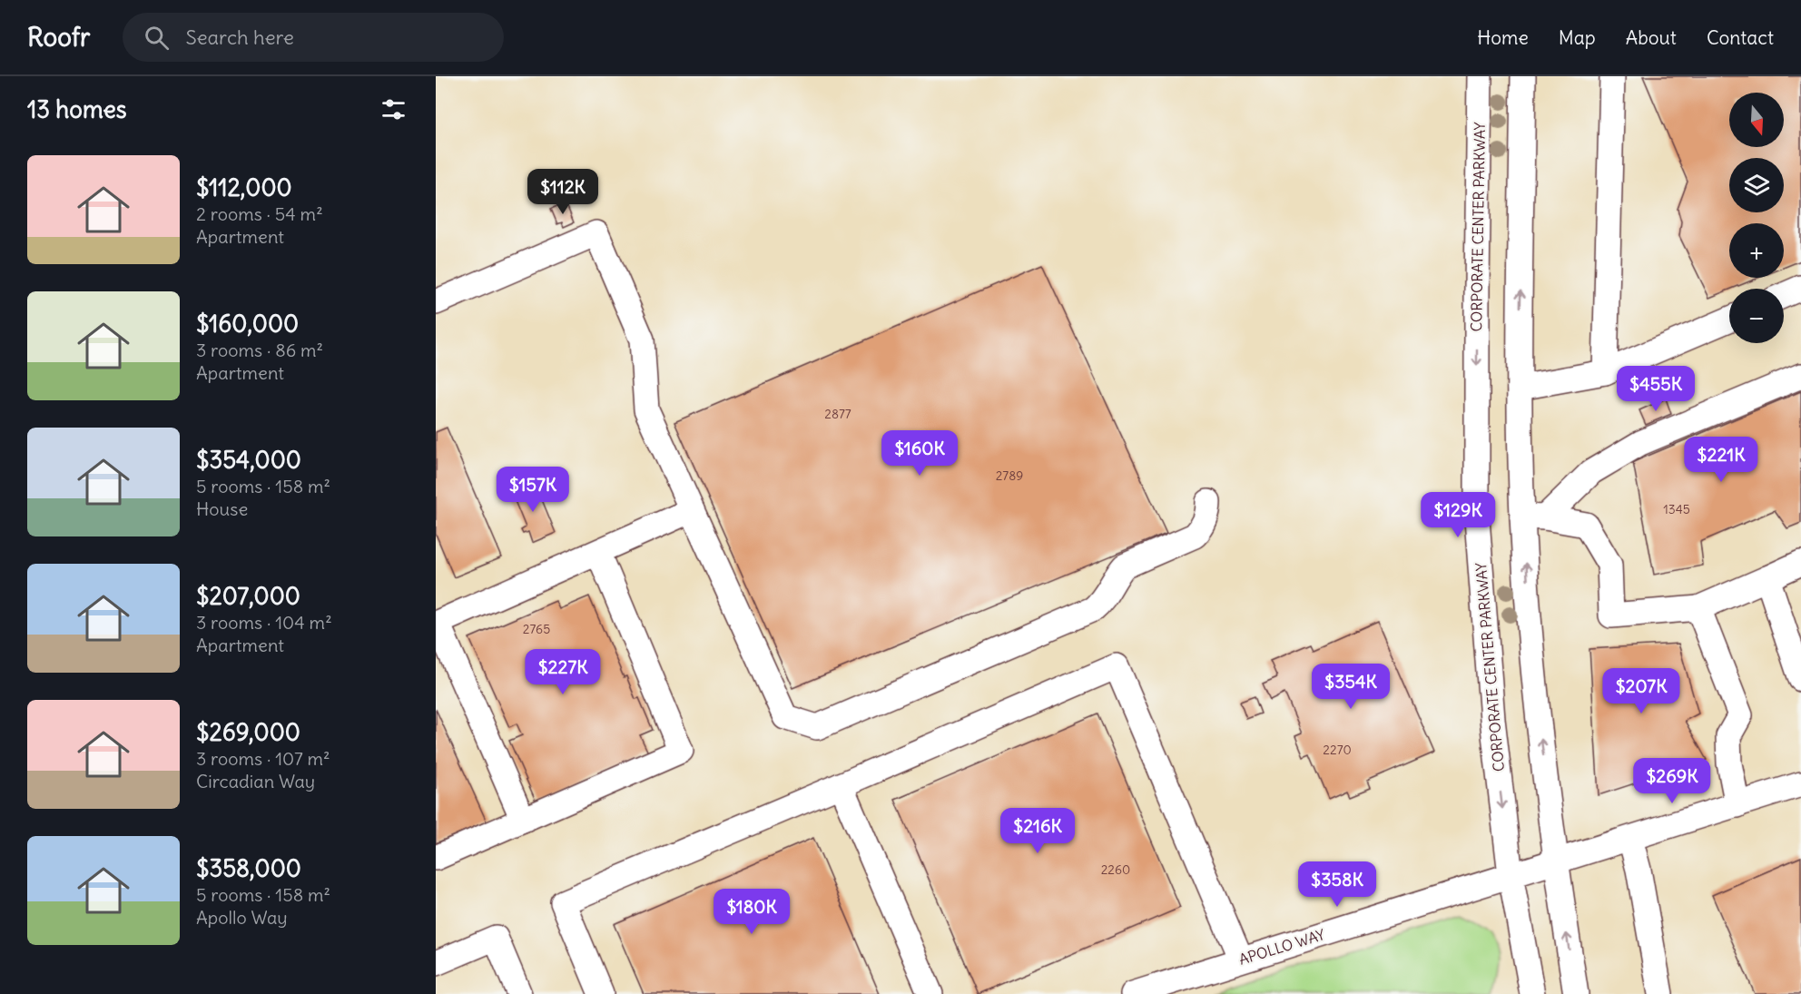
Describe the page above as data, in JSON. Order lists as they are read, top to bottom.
{
  "streets": {
    "street": ["CORPORATE CENTER PARKWAY", "APOLLO WAY"]
  },
  "crossings": [
    ["CORPORATE CENTER PARKWAY", "APOLLO WAY"]
  ],
  "house_numbers": [
    "2877",
    "2789",
    "1345",
    "2765",
    "2270",
    "2260"
  ],
  "north": "bottom",
  "page": {
    "header": "Roofr",
    "search": "Search here",
    "nav": [
      "Home",
      "Map",
      "About",
      "Contact"
    ],
    "heading": "13 homes",
    "map_buttons": ["+", "−"],
    "list": [
      {
        "name": "$112,000",
        "note": "2 rooms · 54 m² · Apartment"
      },
      {
        "name": "$160,000",
        "note": "3 rooms · 86 m² · Apartment"
      },
      {
        "name": "$354,000",
        "note": "5 rooms · 158 m² · House"
      },
      {
        "name": "$207,000",
        "note": "3 rooms · 104 m² · Apartment"
      },
      {
        "name": "$269,000",
        "note": "3 rooms · 107 m² · Circadian Way"
      },
      {
        "name": "$358,000",
        "note": "5 rooms · 158 m² · Apollo Way"
      }
    ],
    "price": [
      "$112K",
      "$455K",
      "$160K",
      "$221K",
      "$157K",
      "$129K",
      "$227K",
      "$354K",
      "$207K",
      "$269K",
      "$216K",
      "$358K",
      "$180K"
    ]
  }
}
